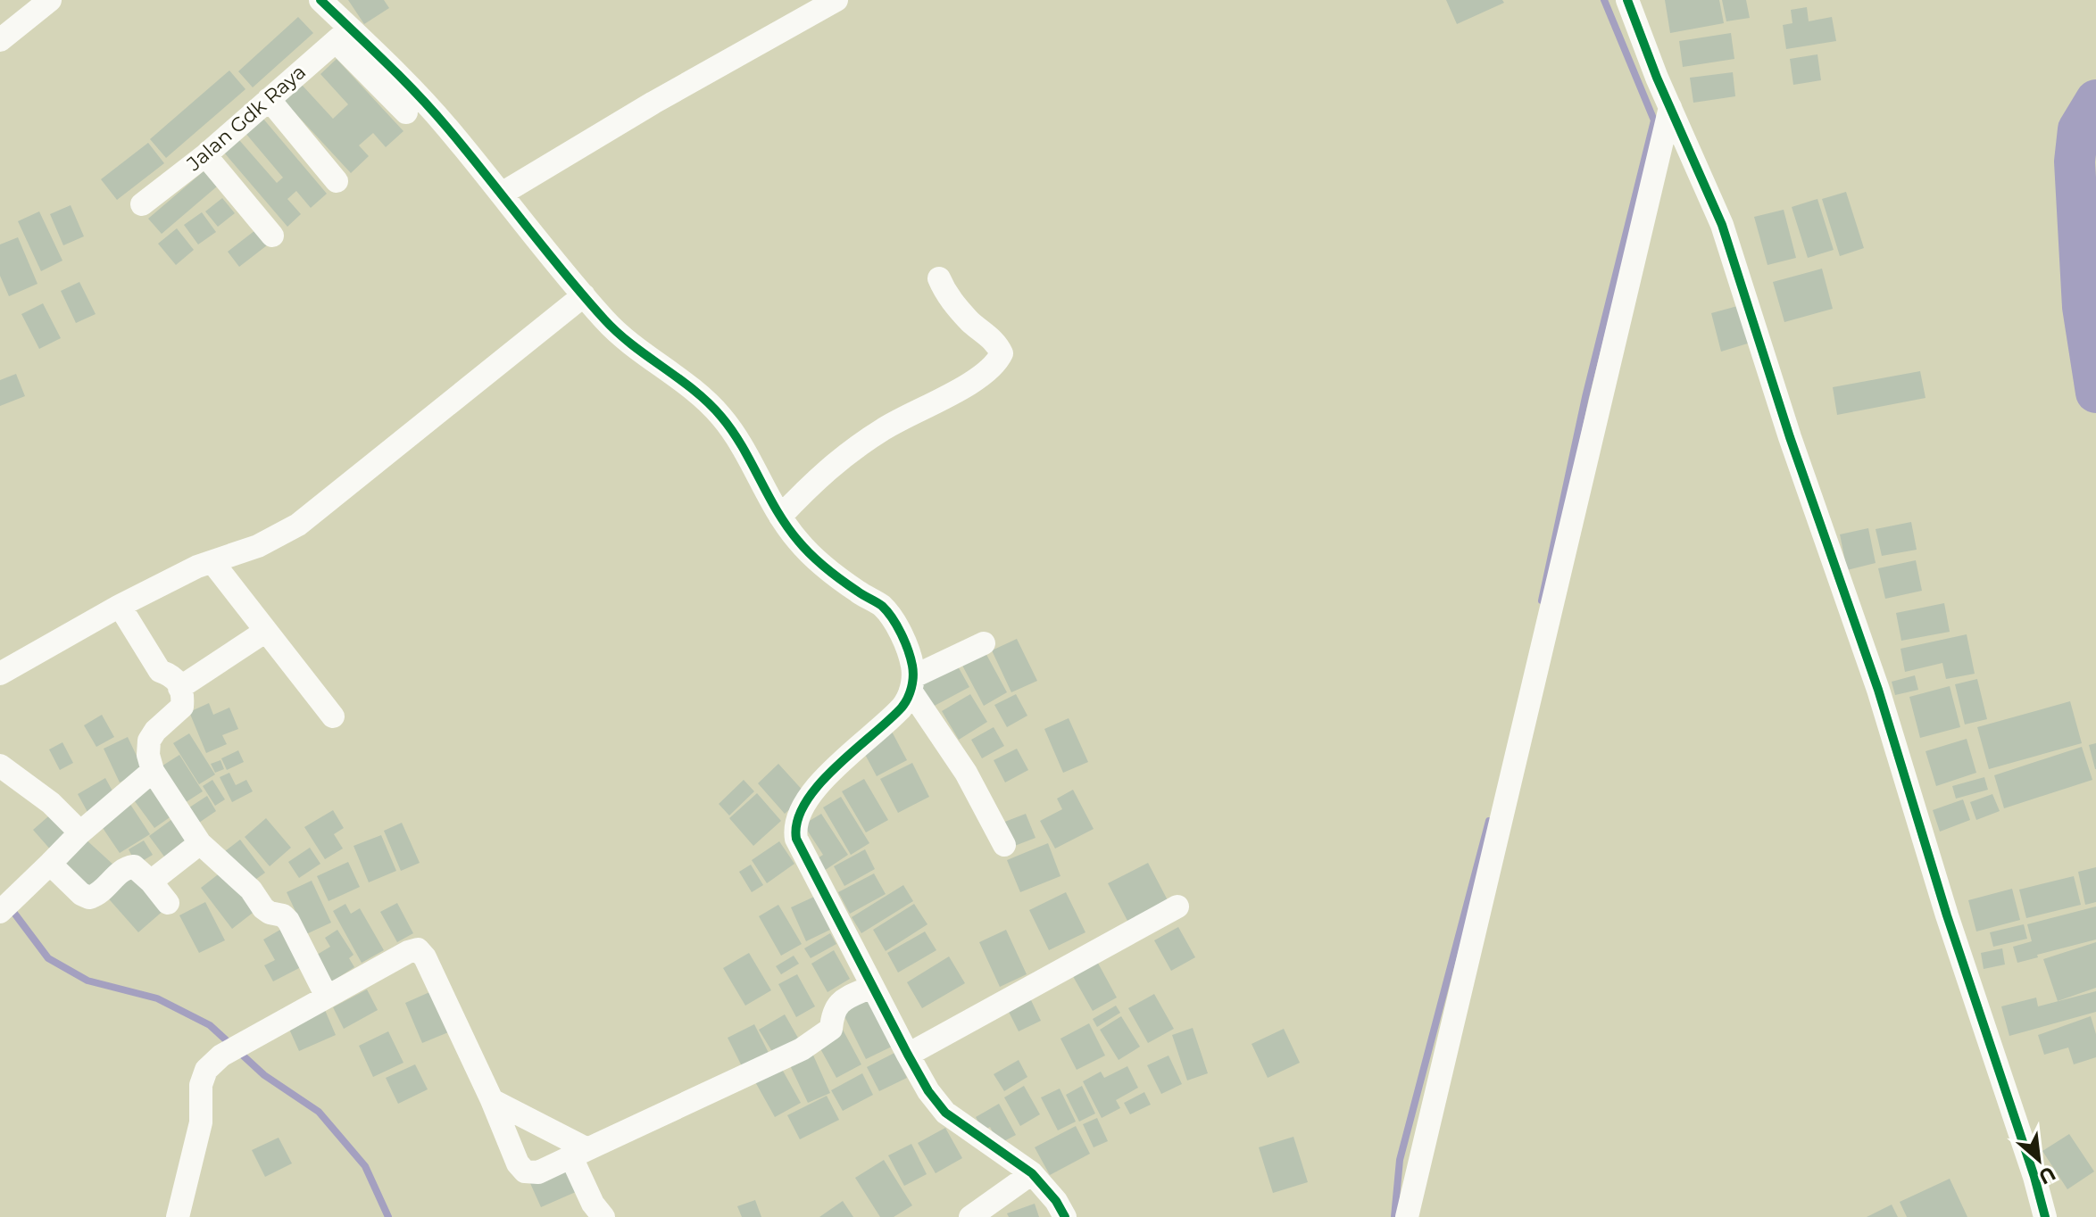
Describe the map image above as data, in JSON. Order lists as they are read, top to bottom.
{
  "streets": {
    "street": ["Jalan Gdk Raya"]
  },
  "north": "bottom right"
}
